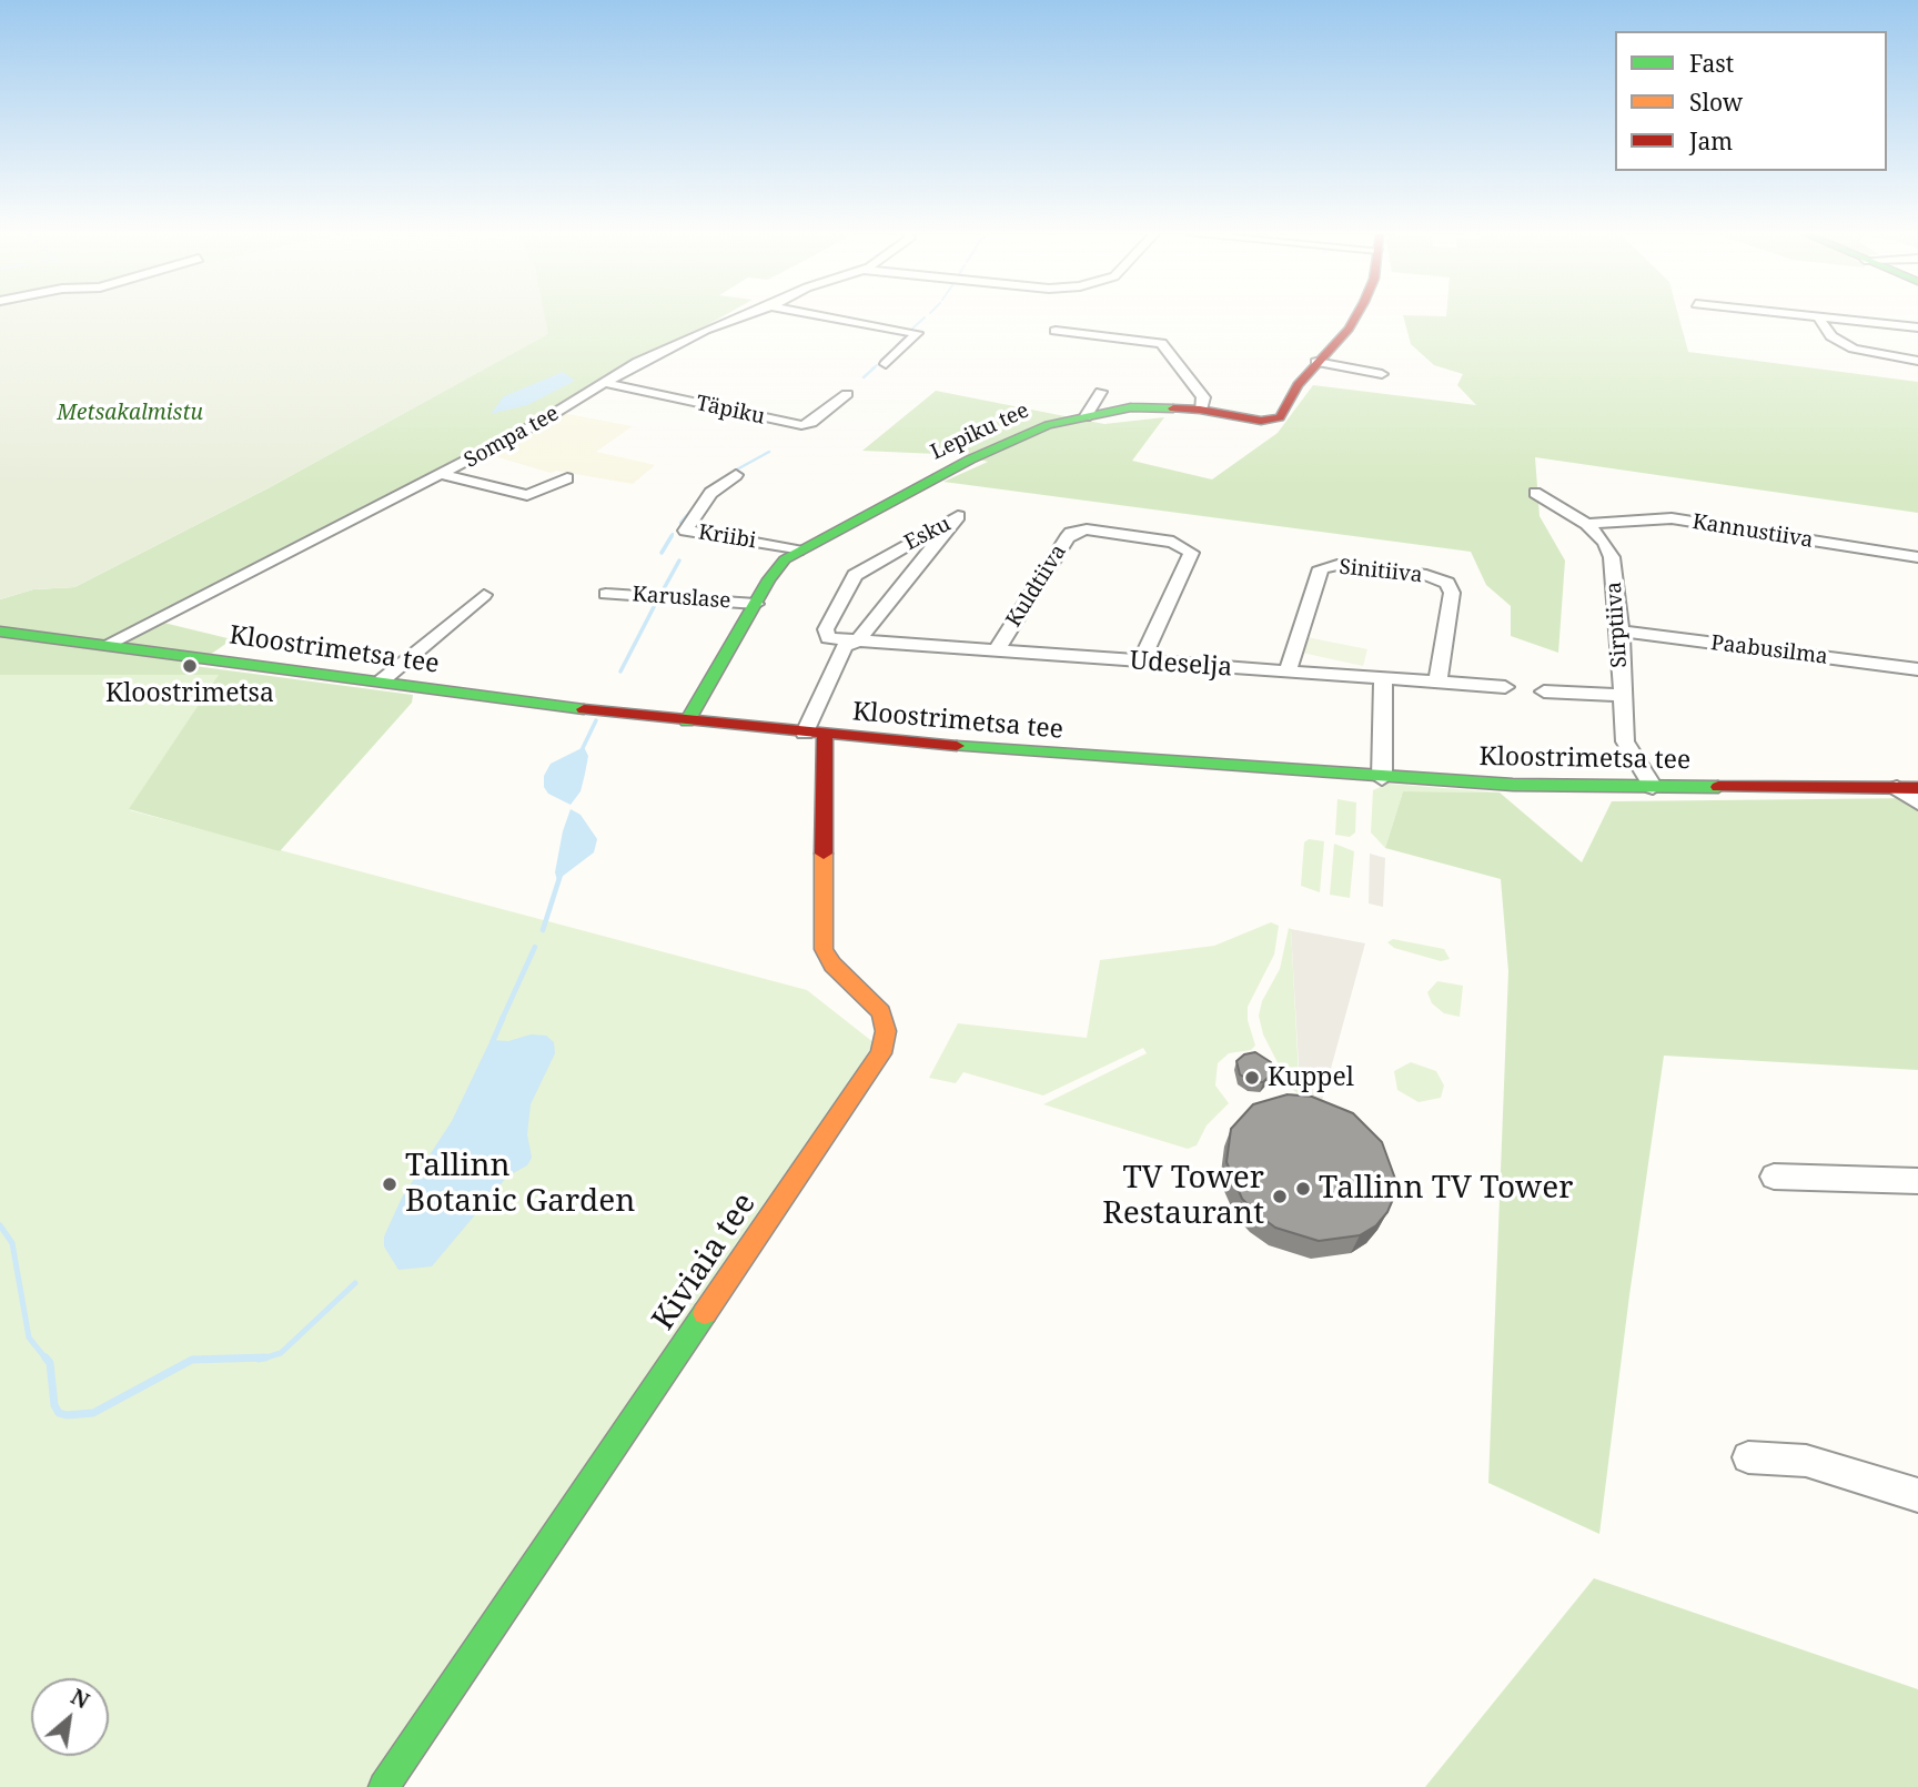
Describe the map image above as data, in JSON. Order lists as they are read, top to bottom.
{
  "streets": {
    "street": [
      "Täpiku",
      "Lepiku tee",
      "Sompa tee",
      "Kannustiiva",
      "Esku",
      "Kriibi",
      "Sinitiiva",
      "Kuldtiiva",
      "Karuslase",
      "Sirptiiva",
      "Kloostrimetsa tee",
      "Paabusilma",
      "Udeselja",
      "Kiviaia tee"
    ]
  },
  "crossings": [
    ["Täpiku", "Sompa tee"],
    ["Lepiku tee", "Kriibi"],
    ["Lepiku tee", "Karuslase"],
    ["Lepiku tee", "Kloostrimetsa tee"],
    ["Sompa tee", "Kloostrimetsa tee"],
    ["Kannustiiva", "Sirptiiva"],
    ["Esku", "Kloostrimetsa tee"],
    ["Esku", "Udeselja"],
    ["Sinitiiva", "Udeselja"],
    ["Kuldtiiva", "Udeselja"],
    ["Sirptiiva", "Kloostrimetsa tee"],
    ["Sirptiiva", "Paabusilma"],
    ["Kloostrimetsa tee", "Kiviaia tee"]
  ],
  "parks": ["Metsakalmistu"],
  "places": [
    "Kloostrimetsa",
    "Kuppel",
    "Tallinn Botanic Garden",
    "Tallinn TV Tower",
    "TV Tower Restaurant"
  ],
  "legend": ["Fast", "Slow", "Jam"],
  "north": "top right"
}
